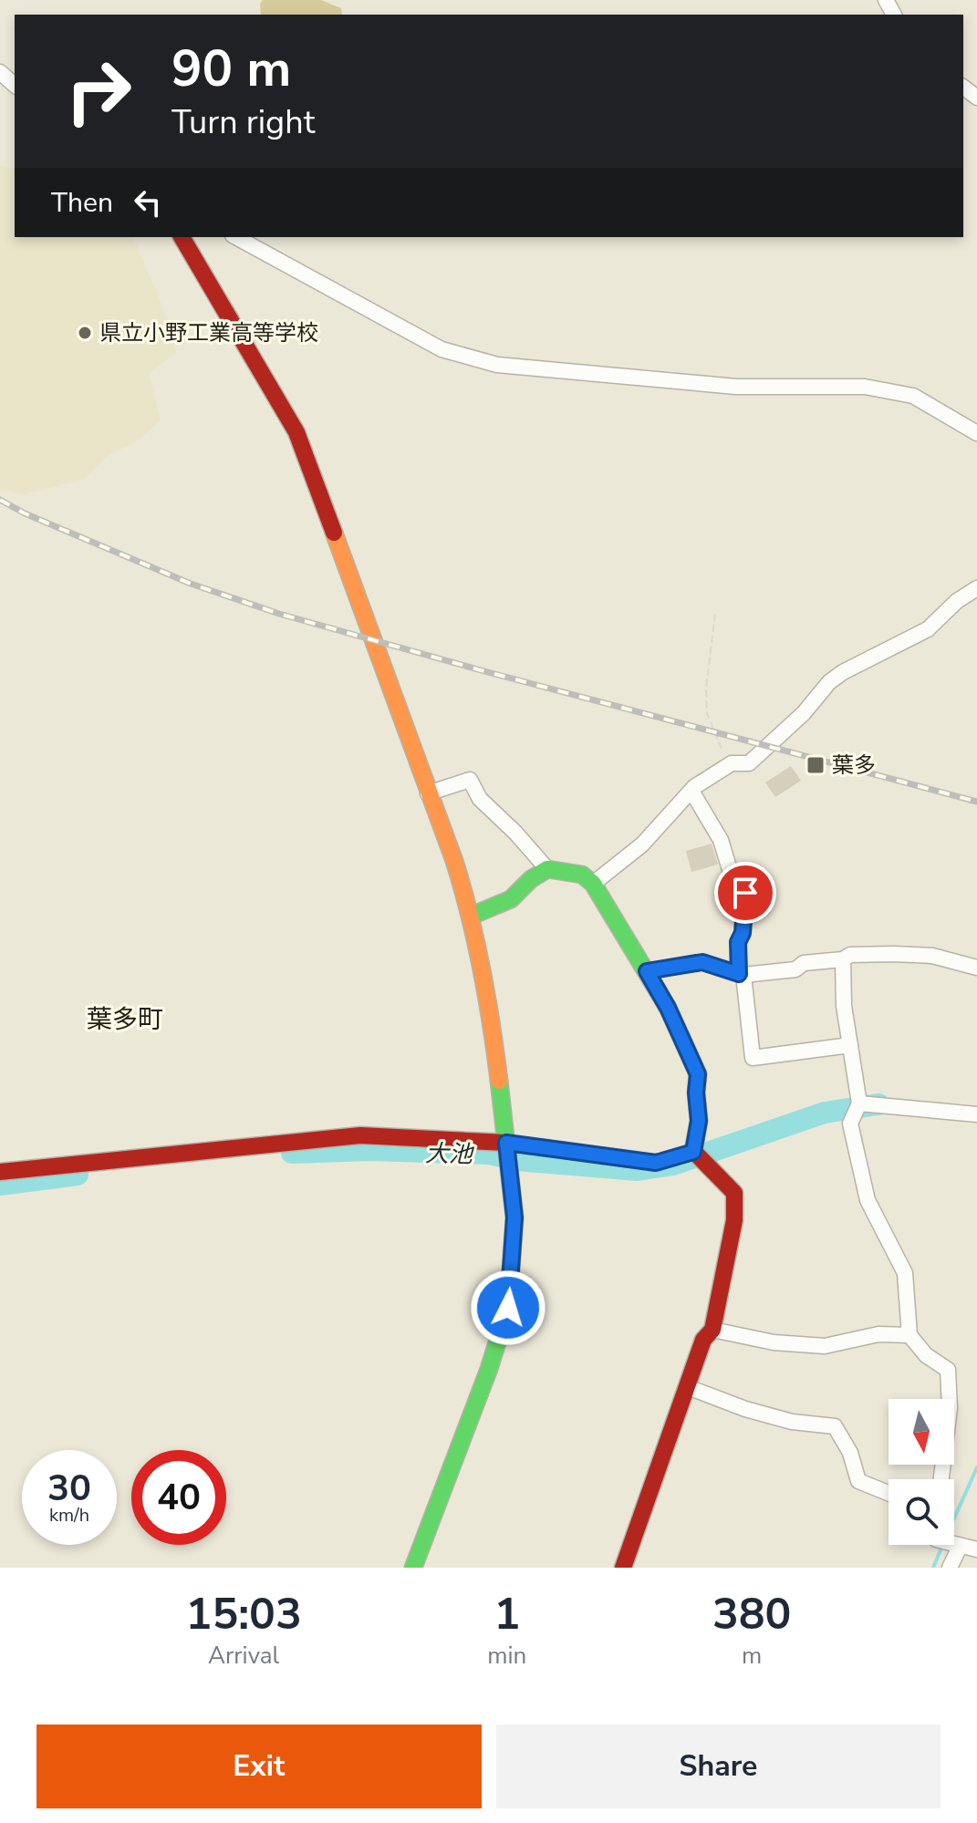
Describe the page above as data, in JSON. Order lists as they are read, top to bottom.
{
  "districts": ["葉多町"],
  "water": ["大池"],
  "places": {
    "other": ["県立小野工業高等学校"],
    "transit": ["葉多"]
  },
  "north": "bottom",
  "page": {
    "turn": ["90 m", "Turn right"],
    "then": "Then",
    "speed": "30 km/h",
    "limit": "40",
    "eta": [
      "15:03",
      "Arrival",
      "1",
      "min",
      "380",
      "m"
    ],
    "buttons": ["Exit", "Share"]
  }
}
